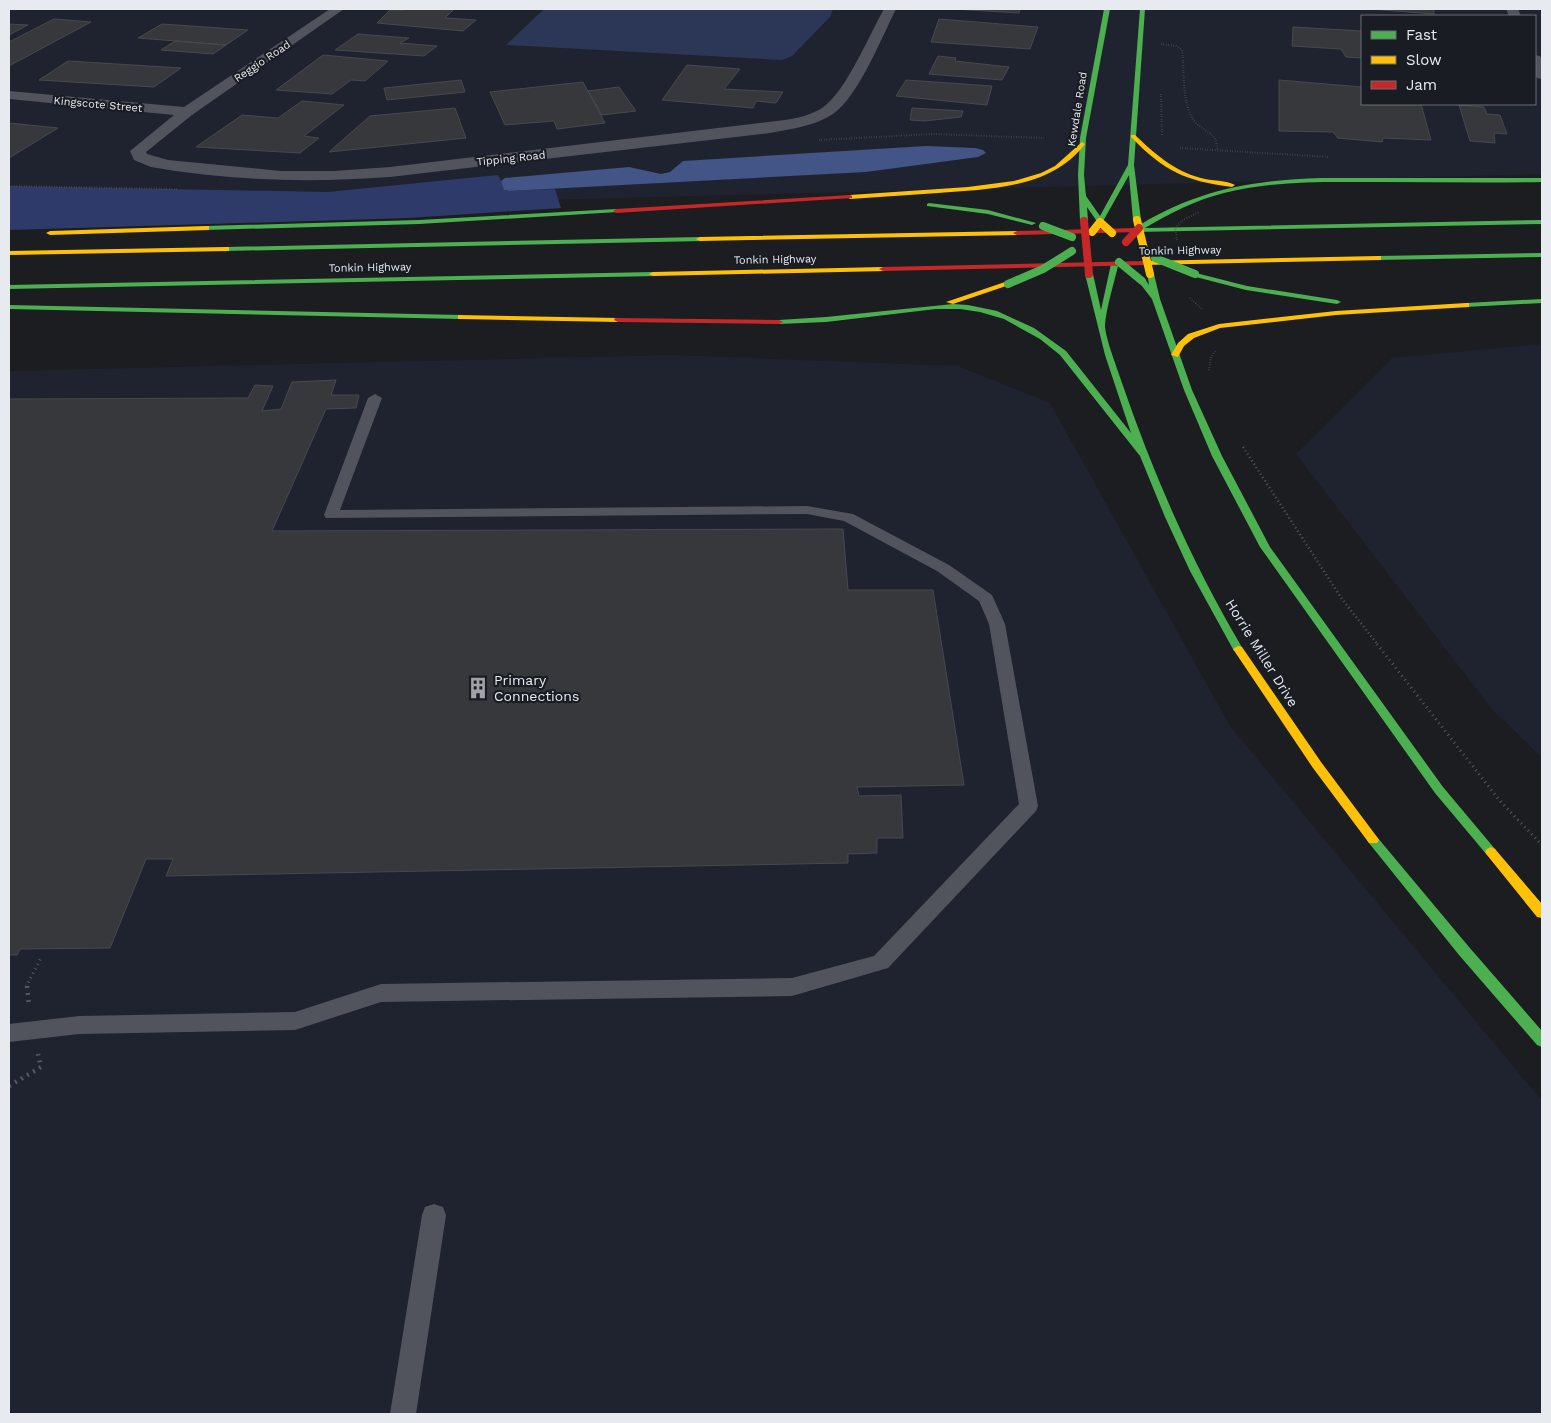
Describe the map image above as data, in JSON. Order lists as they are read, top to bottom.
{
  "streets": {
    "main road": ["Kewdale Road", "Tonkin Highway", "Horrie Miller Drive"],
    "street": ["Reggio Road", "Kingscote Street", "Tipping Road"]
  },
  "crossings": [
    ["Reggio Road", "Kingscote Street"],
    ["Reggio Road", "Tipping Road"],
    ["Kingscote Street", "Tipping Road"],
    ["Kewdale Road", "Horrie Miller Drive"]
  ],
  "places": {
    "building": ["Primary Connections"]
  },
  "legend": ["Fast", "Slow", "Jam"]
}
